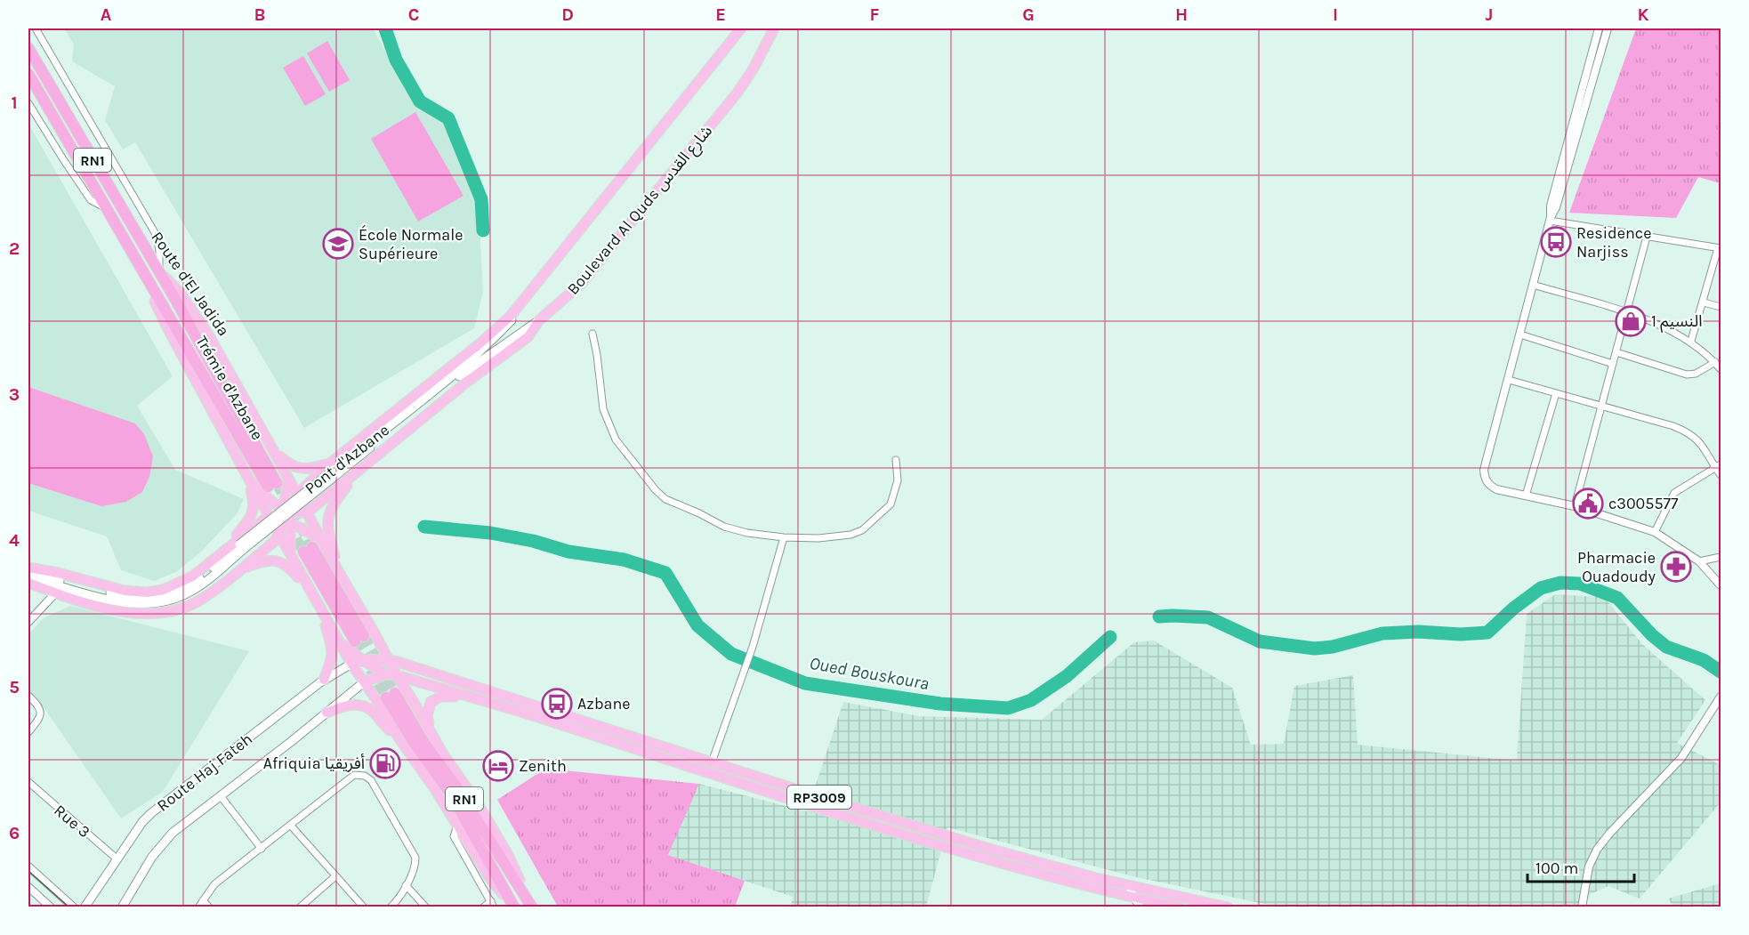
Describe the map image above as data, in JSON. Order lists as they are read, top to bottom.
{
  "streets": {
    "highway": ["RN1", "Route d'El Jadida", "Trémie d'Azbane"],
    "main road": [
      "Boulevard Al Quds شارع القدس",
      "Pont d'Azbane",
      "Route Haj Fateh",
      "RP3009"
    ],
    "street": ["Rue 3"]
  },
  "crossings": [
    ["Boulevard Al Quds شارع القدس", "Route d'El Jadida"],
    ["Boulevard Al Quds شارع القدس", "Pont d'Azbane"],
    ["Route d'El Jadida", "Trémie d'Azbane"],
    ["Route Haj Fateh", "Rue 3"]
  ],
  "water": ["Oued Bouskoura"],
  "places": {
    "bus stop": ["Residence Narjiss", "Azbane"],
    "school or university": ["École Normale Supérieure"],
    "shop": ["النسيم 1"],
    "public building": ["c3005577"],
    "pharmacy": ["Pharmacie Ouadoudy"],
    "fuel station": ["Afriquia أفريقيا"],
    "hotel": ["Zenith"]
  },
  "scale_bar": "100 m",
  "grid": {
    "columns": [
      "A",
      "B",
      "C",
      "D",
      "E",
      "F",
      "G",
      "H",
      "I",
      "J",
      "K"
    ],
    "rows": [
      "1",
      "2",
      "3",
      "4",
      "5",
      "6"
    ]
  }
}
